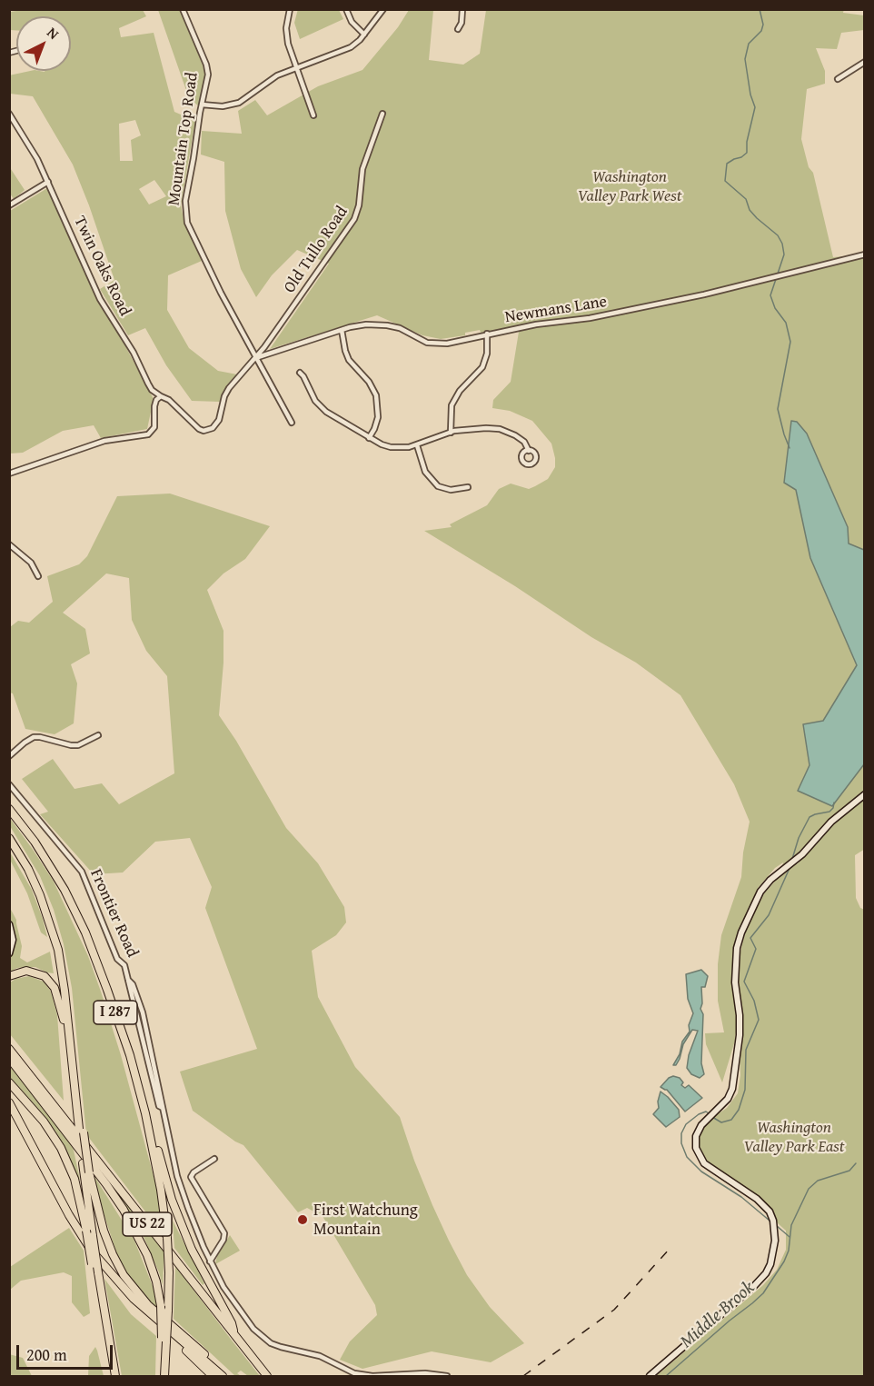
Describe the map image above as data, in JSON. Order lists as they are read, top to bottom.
{
  "streets": {
    "highway": ["I 287", "US 22"],
    "street": [
      "Mountain Top Road",
      "Old Tullo Road",
      "Twin Oaks Road",
      "Newmans Lane",
      "Frontier Road"
    ]
  },
  "crossings": [
    ["Mountain Top Road", "Old Tullo Road"],
    ["Mountain Top Road", "Newmans Lane"],
    ["Old Tullo Road", "Twin Oaks Road"],
    ["Old Tullo Road", "Newmans Lane"]
  ],
  "water": ["Middle Brook"],
  "parks": ["Washington Valley Park West", "Washington Valley Park East"],
  "places": ["First Watchung Mountain"],
  "scale_bar": "200 m",
  "north": "top right"
}
